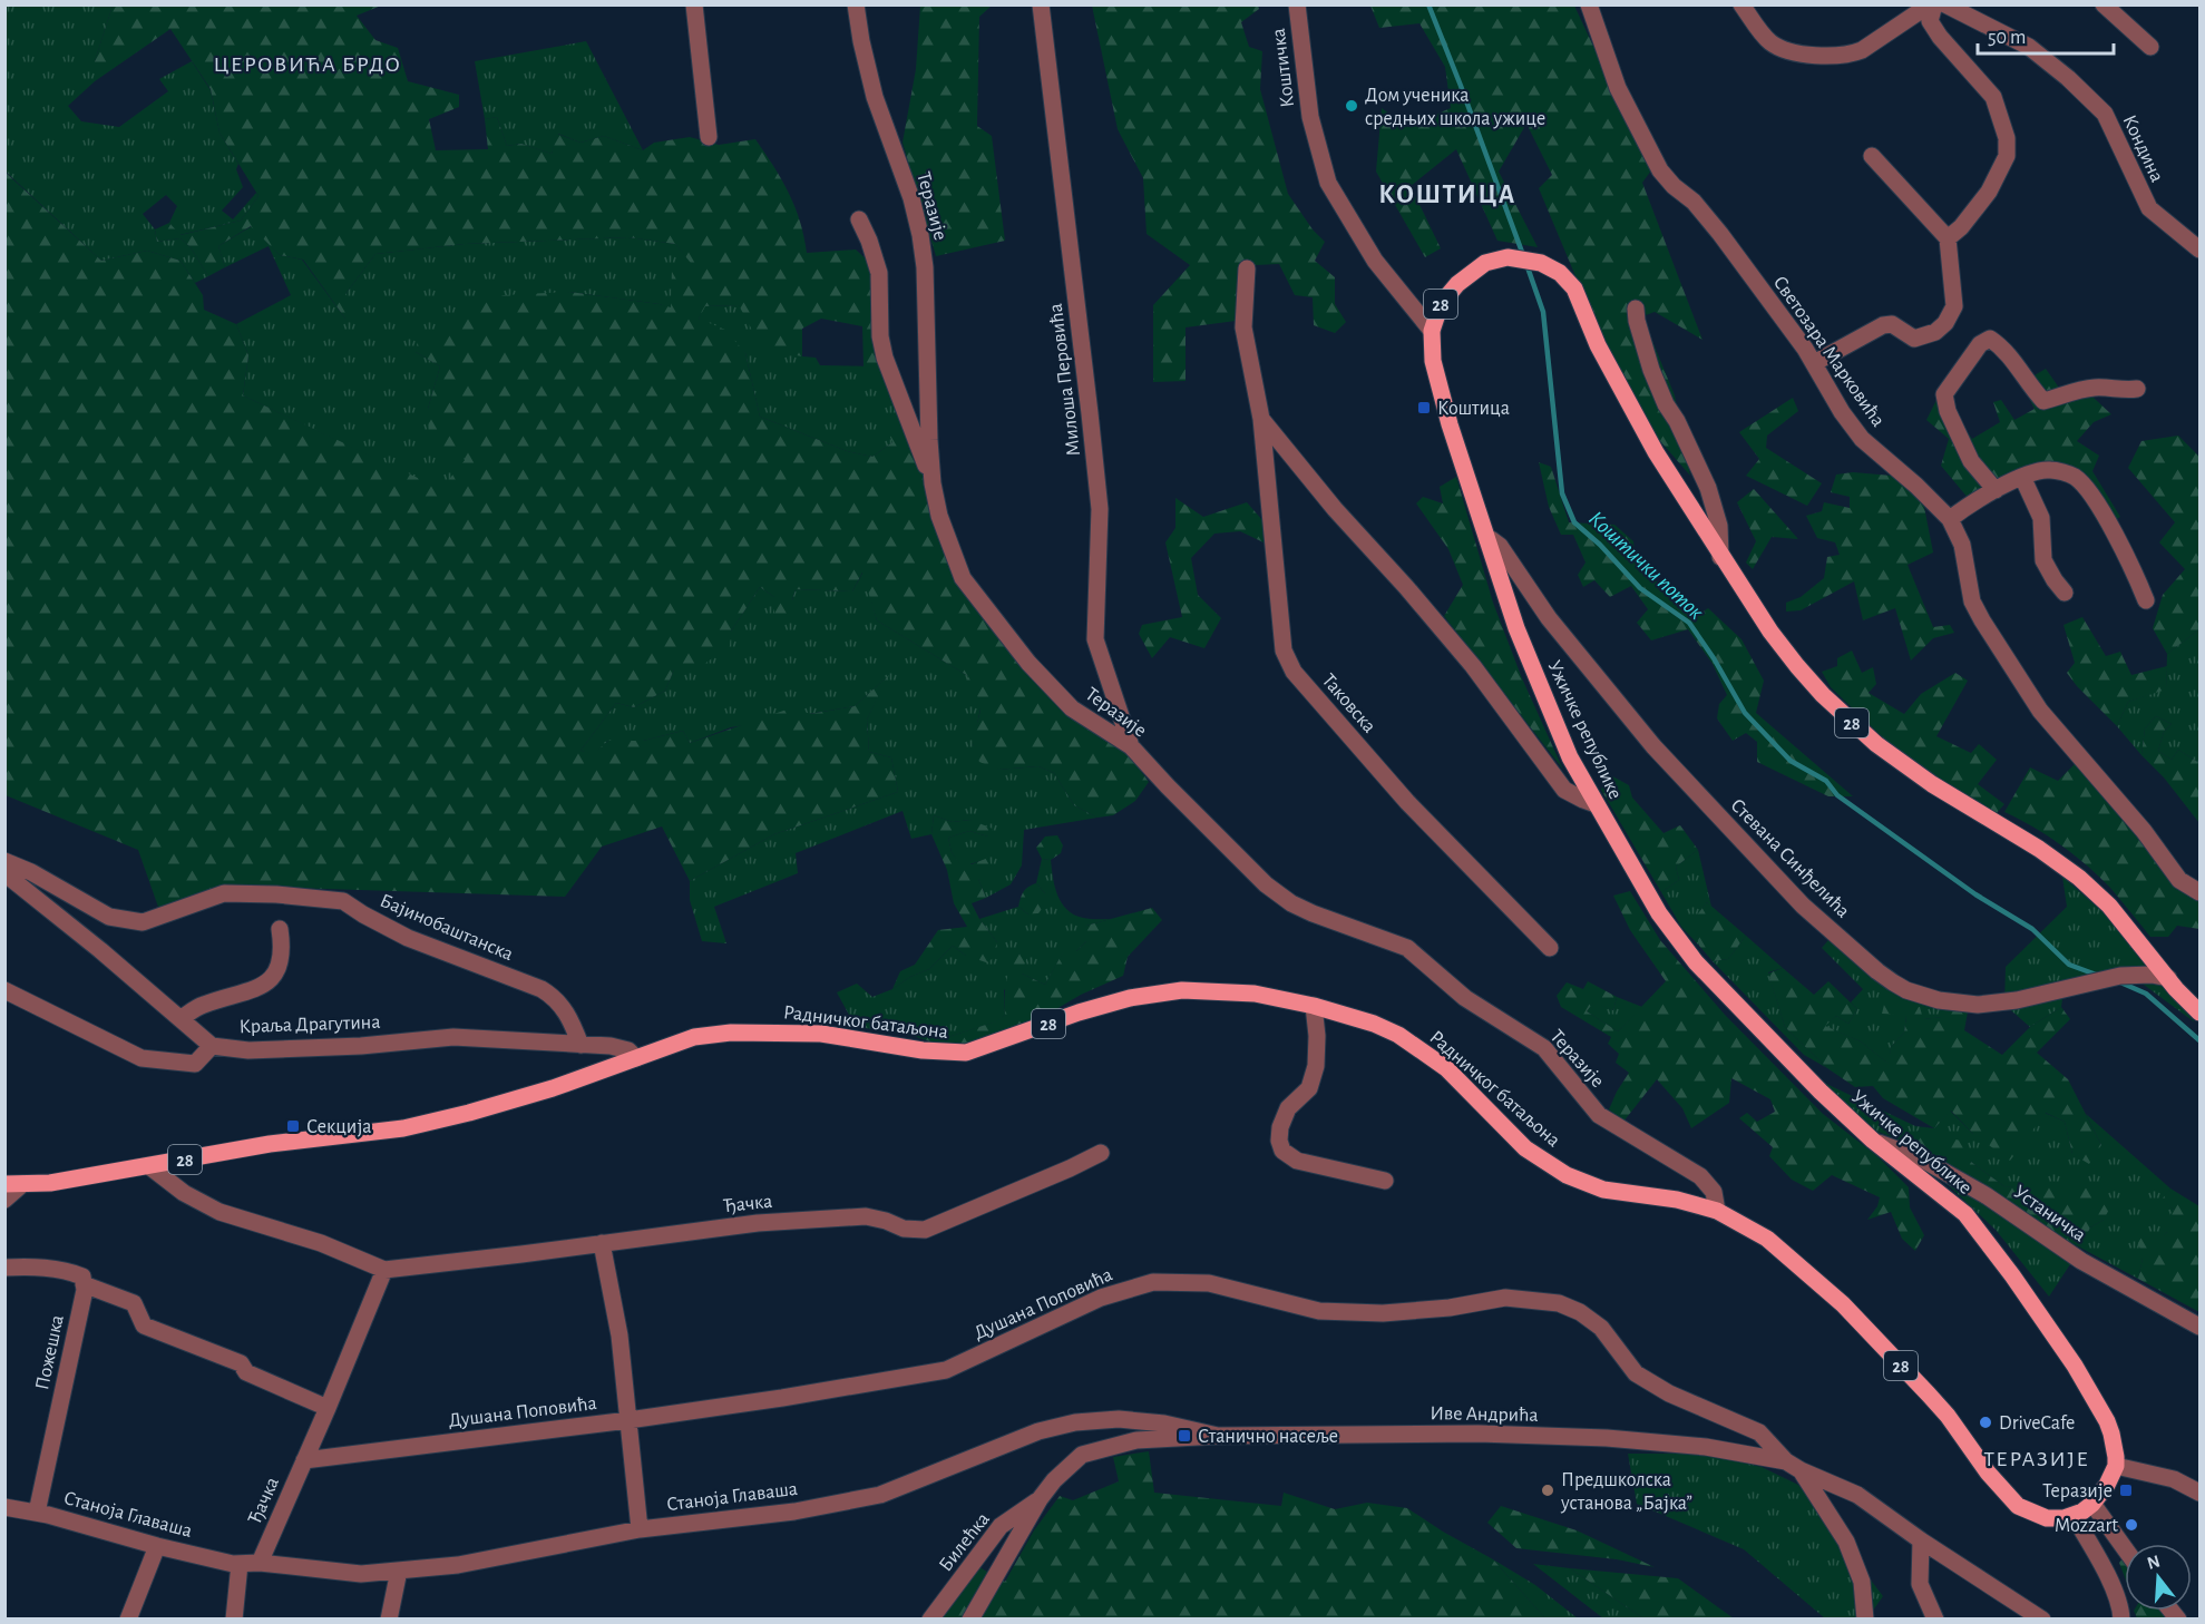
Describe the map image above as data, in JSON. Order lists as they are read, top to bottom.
{
  "streets": {
    "main road": ["28", "Ужичке републике", "Радничког батаљона"],
    "street": [
      "Коштичка",
      "Кондина",
      "Теразије",
      "Светозара Марковића",
      "Милоша Перовића",
      "Таковска",
      "Стевана Синђелића",
      "Бајинобаштанска",
      "Краља Драгутина",
      "Ђачка",
      "Устаничка",
      "Душана Поповића",
      "Пожешка",
      "Иве Андрића",
      "Станоја Главаша",
      "Билећка"
    ]
  },
  "crossings": [
    ["Коштичка", "Ужичке републике"],
    ["Теразије", "Милоша Перовића"],
    ["Теразије", "Радничког батаљона"],
    ["Таковска", "Ужичке републике"],
    ["Ужичке републике", "Стевана Синђелића"],
    ["Ужичке републике", "Устаничка"],
    ["Бајинобаштанска", "Краља Драгутина"],
    ["Радничког батаљона", "Краља Драгутина"],
    ["Радничког батаљона", "Ђачка"],
    ["Ђачка", "Душана Поповића"],
    ["Ђачка", "Станоја Главаша"],
    ["Душана Поповића", "Иве Андрића"],
    ["Пожешка", "Станоја Главаша"],
    ["Иве Андрића", "Станоја Главаша"],
    ["Иве Андрића", "Билећка"]
  ],
  "districts": ["ЦЕРОВИЋА БРДО", "КОШТИЦА", "ТЕРАЗИЈЕ"],
  "water": ["Коштички поток"],
  "places": {
    "other": [
      "Дом ученика средњих школа ужице",
      "DriveCafe",
      "Предшколска установа „Бајка”",
      "Mozzart"
    ],
    "transit": [
      "Коштица",
      "Секција",
      "Станично насеље",
      "Теразије"
    ]
  },
  "scale_bar": "50 m",
  "north": "top"
}
